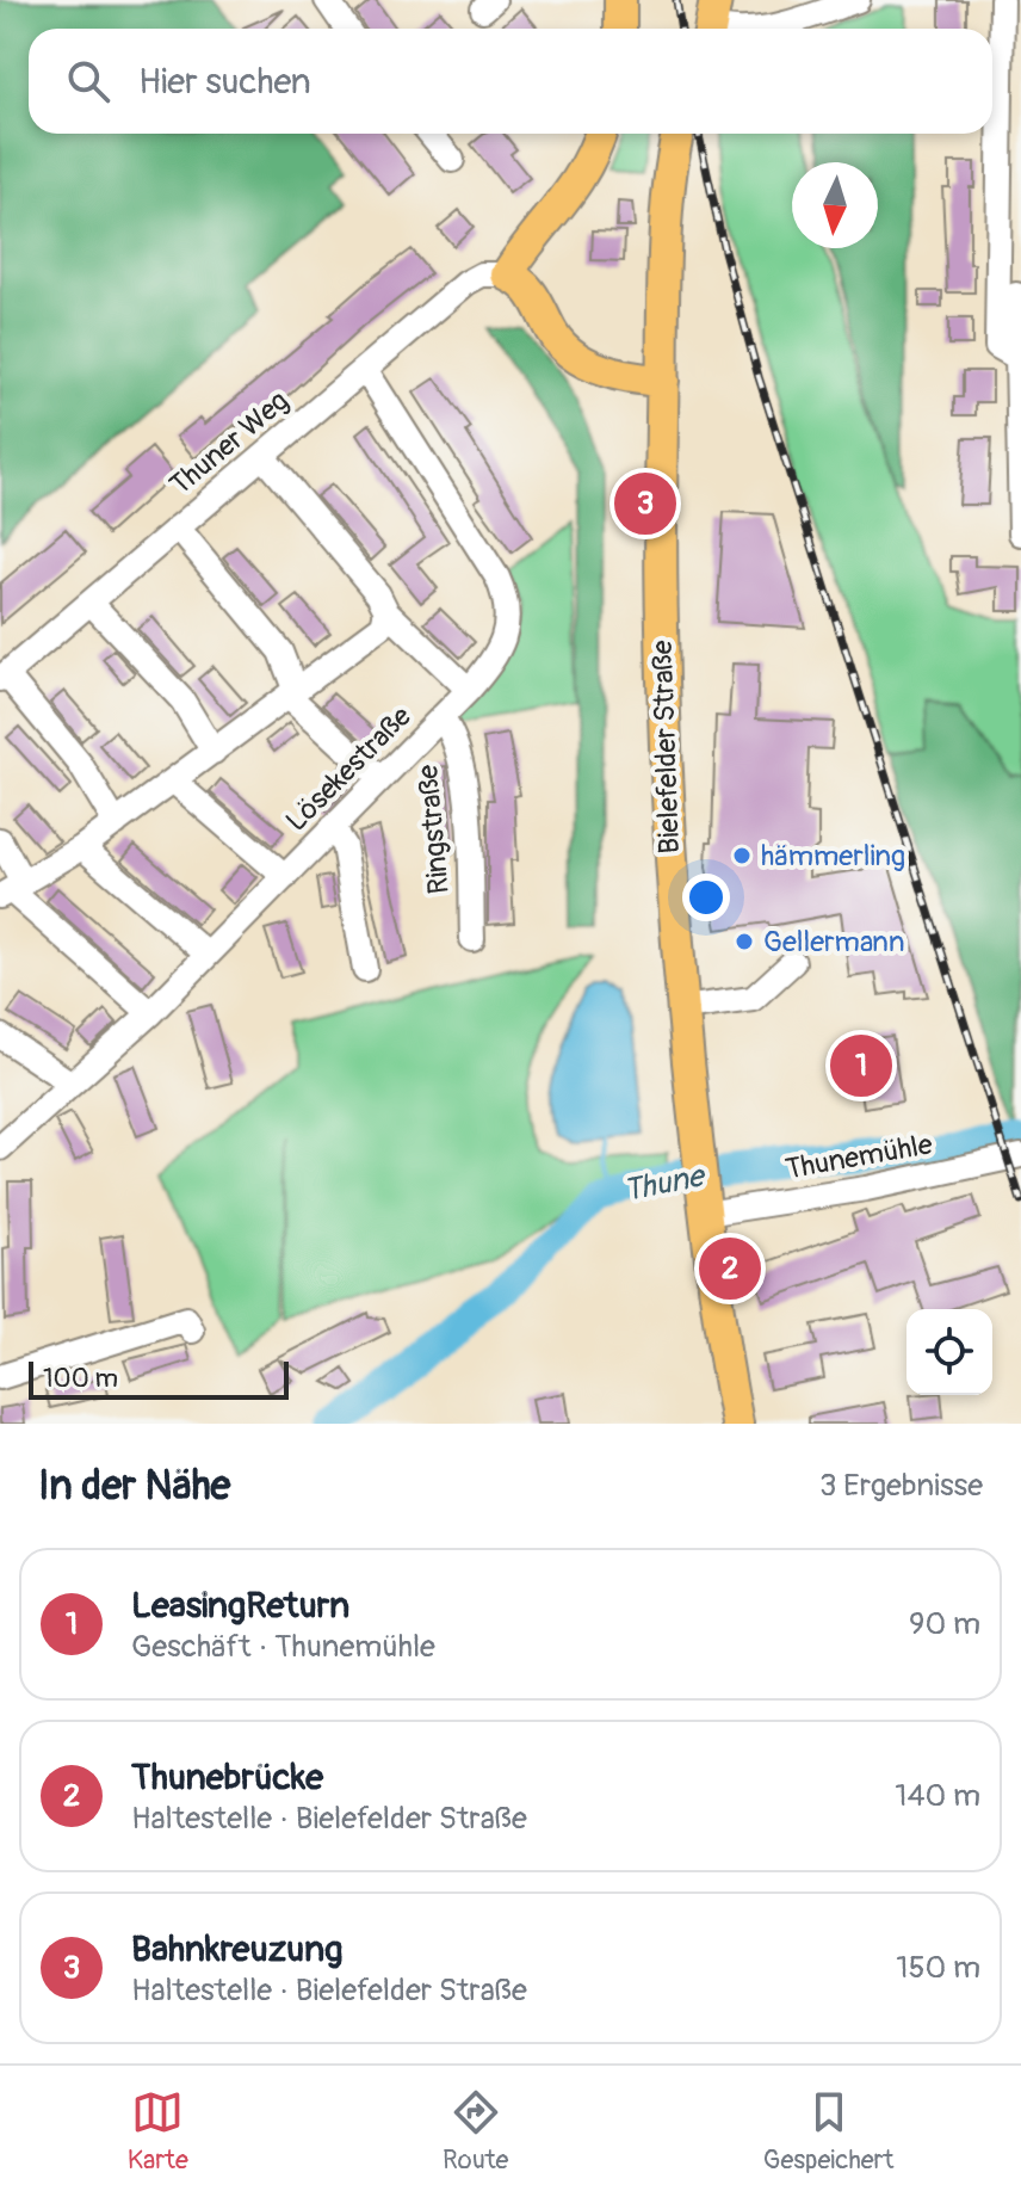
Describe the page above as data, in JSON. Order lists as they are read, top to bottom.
{
  "streets": {
    "main road": ["Bielefelder Straße"],
    "street": [
      "Thuner Weg",
      "Lösekestraße",
      "Ringstraße",
      "Thunemühle"
    ]
  },
  "crossings": [
    ["Thuner Weg", "Lösekestraße"],
    ["Thuner Weg", "Ringstraße"],
    ["Bielefelder Straße", "Thunemühle"],
    ["Lösekestraße", "Ringstraße"]
  ],
  "water": ["Thune"],
  "places": ["hämmerling", "Gellermann"],
  "scale_bar": "100 m",
  "north": "bottom",
  "page": {
    "search": "Hier suchen",
    "pins": ["3", "1", "2"],
    "scale": "100 m",
    "heading": ["In der Nähe", "3 Ergebnisse"],
    "list": [
      {
        "mark": "1",
        "name": "LeasingReturn",
        "note": "Geschäft · Thunemühle",
        "value": "90 m"
      },
      {
        "mark": "2",
        "name": "Thunebrücke",
        "note": "Haltestelle · Bielefelder Straße",
        "value": "140 m"
      },
      {
        "mark": "3",
        "name": "Bahnkreuzung",
        "note": "Haltestelle · Bielefelder Straße",
        "value": "150 m"
      }
    ],
    "nav": ["Karte", "Route", "Gespeichert"]
  }
}
